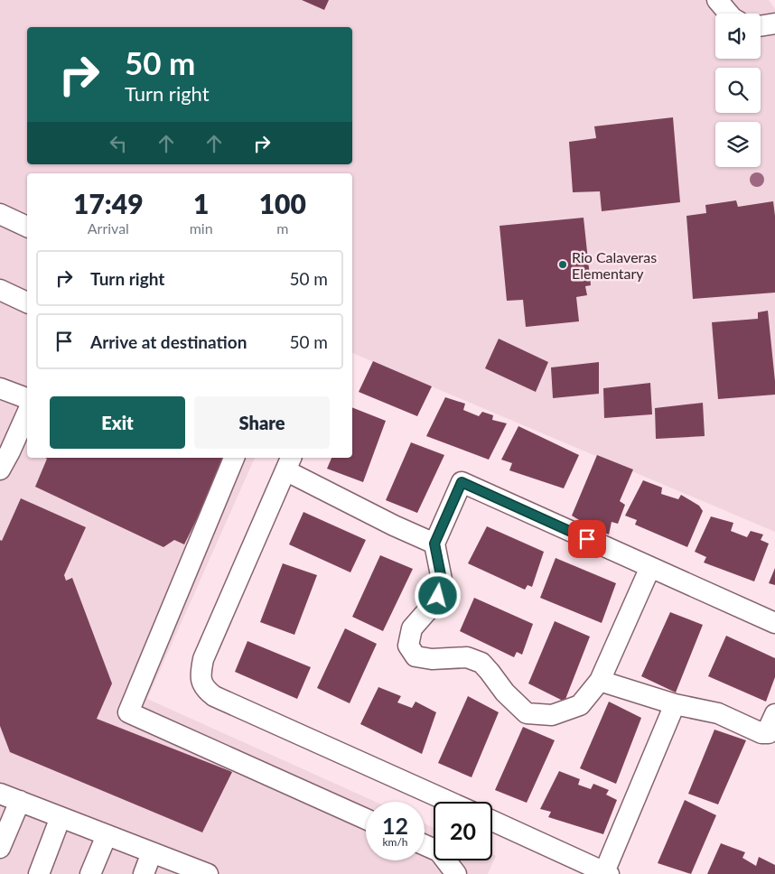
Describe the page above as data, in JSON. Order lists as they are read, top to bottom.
{
  "places": ["Rio Calaveras Elementary"],
  "page": {
    "turn": ["50 m", "Turn right"],
    "eta": [
      "17:49",
      "Arrival",
      "1",
      "min",
      "100",
      "m"
    ],
    "list": [
      {
        "name": "Turn right",
        "value": "50 m"
      },
      {
        "name": "Arrive at destination",
        "value": "50 m"
      }
    ],
    "buttons": ["Exit", "Share"],
    "speed": "12 km/h",
    "limit": "20"
  }
}
